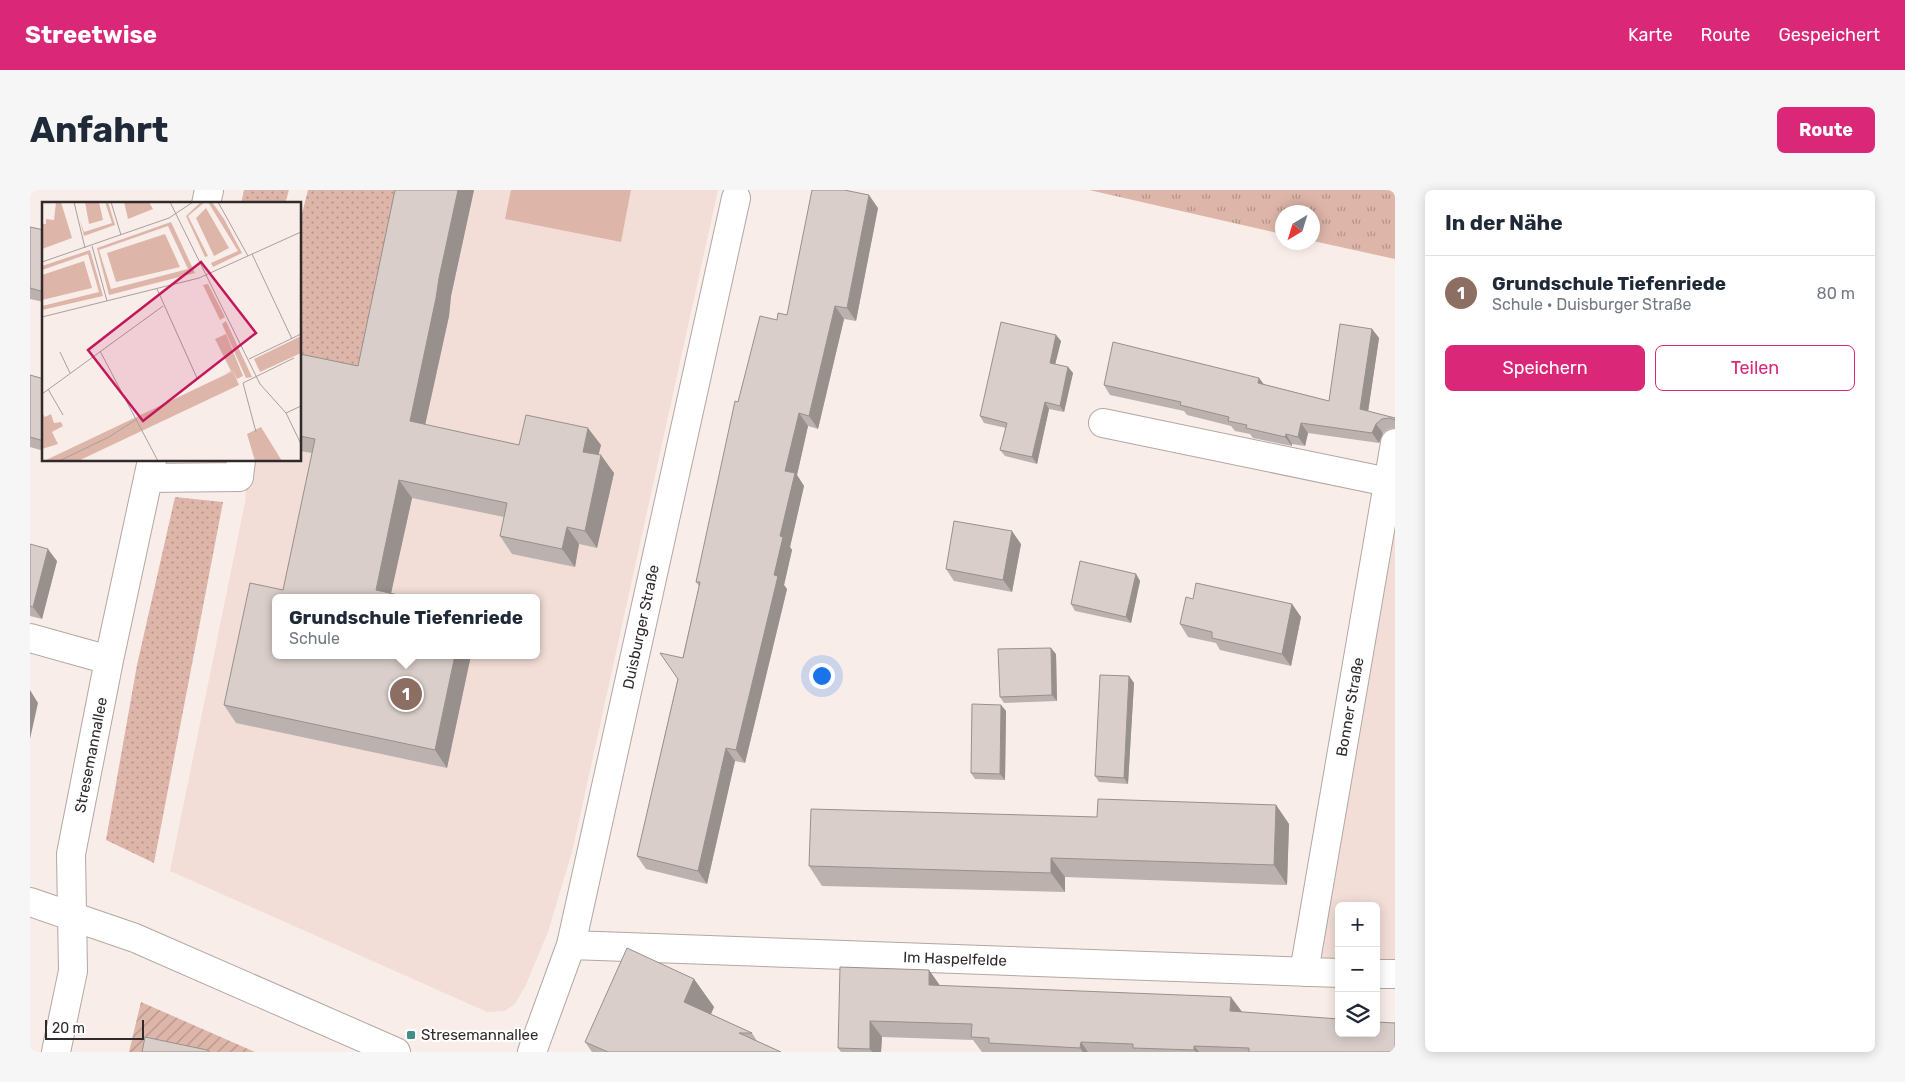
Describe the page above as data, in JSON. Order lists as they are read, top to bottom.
{
  "streets": {
    "street": [
      "Duisburger Straße",
      "Bonner Straße",
      "Stresemannallee",
      "Im Haspelfelde"
    ]
  },
  "crossings": [
    ["Duisburger Straße", "Im Haspelfelde"],
    ["Bonner Straße", "Im Haspelfelde"]
  ],
  "places": {
    "transit": ["Stresemannallee"]
  },
  "scale_bar": "20 m",
  "north": "bottom left",
  "page": {
    "header": "Streetwise",
    "nav": ["Karte", "Route", "Gespeichert"],
    "buttons": [
      "Route",
      ["Speichern", "Teilen"]
    ],
    "title": "Anfahrt",
    "heading": "In der Nähe",
    "list": [
      {
        "mark": "1",
        "name": "Grundschule Tiefenriede",
        "note": "Schule · Duisburger Straße",
        "value": "80 m"
      }
    ],
    "popup": ["Grundschule Tiefenriede", "Schule"],
    "pins": "1",
    "map_buttons": ["+", "−"],
    "scale": "20 m"
  }
}
